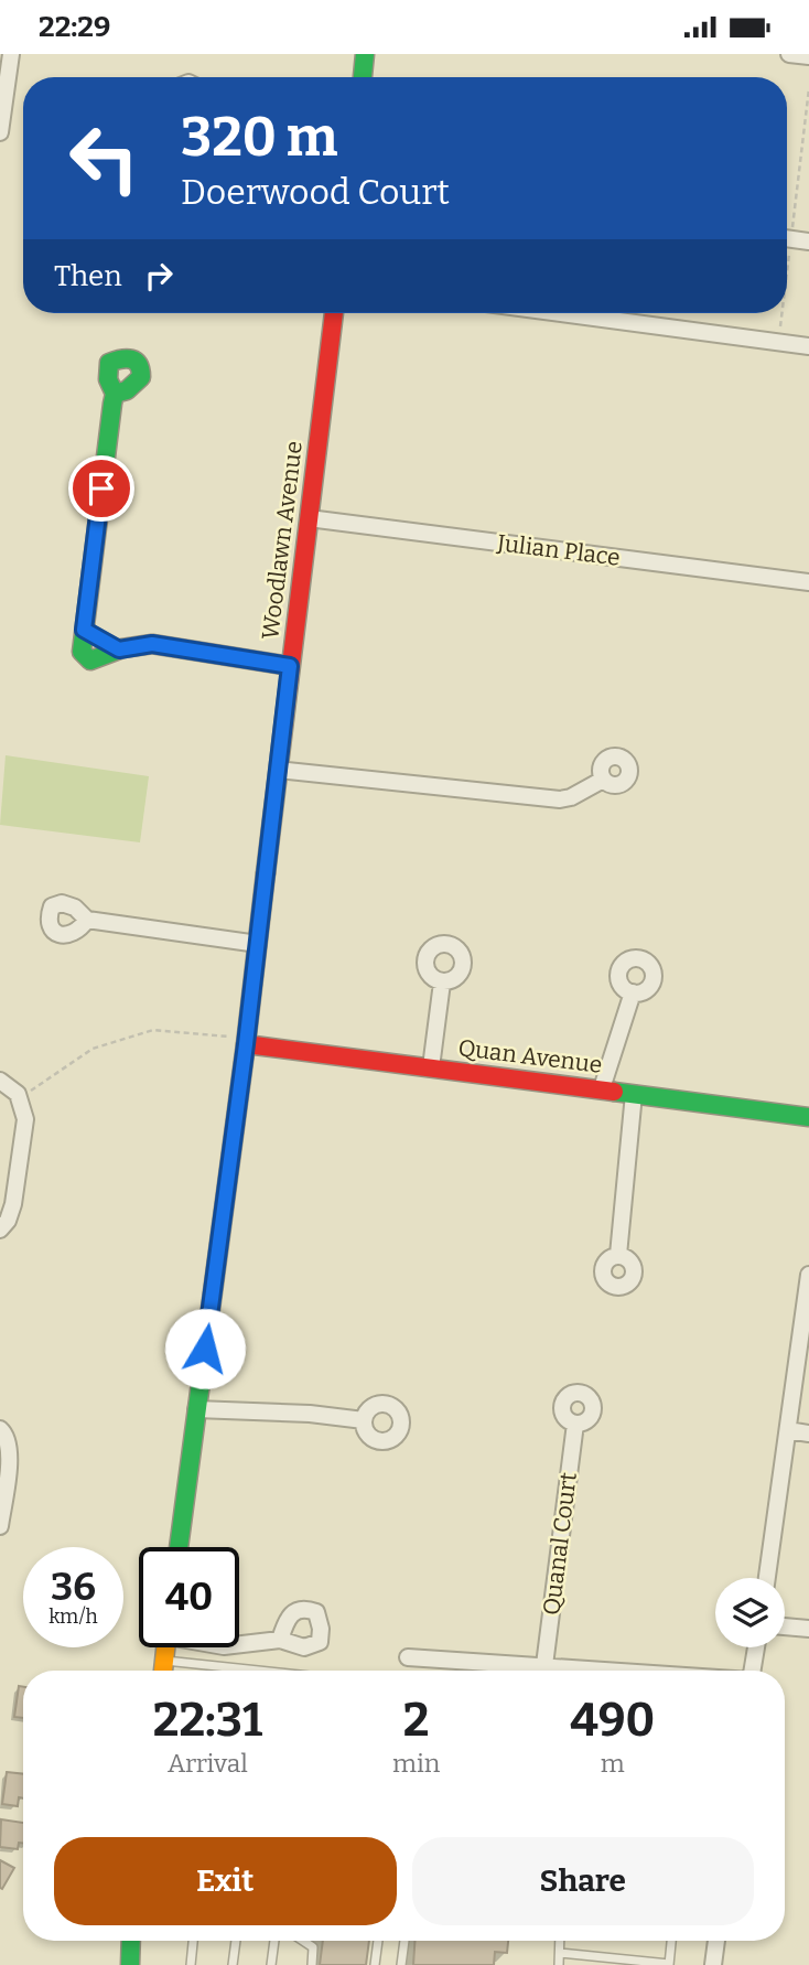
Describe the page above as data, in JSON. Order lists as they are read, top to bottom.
{
  "streets": {
    "street": [
      "Woodlawn Avenue",
      "Julian Place",
      "Quan Avenue",
      "Quanal Court"
    ]
  },
  "crossings": [
    ["Woodlawn Avenue", "Julian Place"],
    ["Woodlawn Avenue", "Quan Avenue"]
  ],
  "page": {
    "status": "22:29",
    "turn": ["320 m", "Doerwood Court"],
    "then": "Then",
    "speed": "36 km/h",
    "limit": "40",
    "eta": [
      "22:31",
      "Arrival",
      "2",
      "min",
      "490",
      "m"
    ],
    "buttons": ["Exit", "Share"]
  }
}
